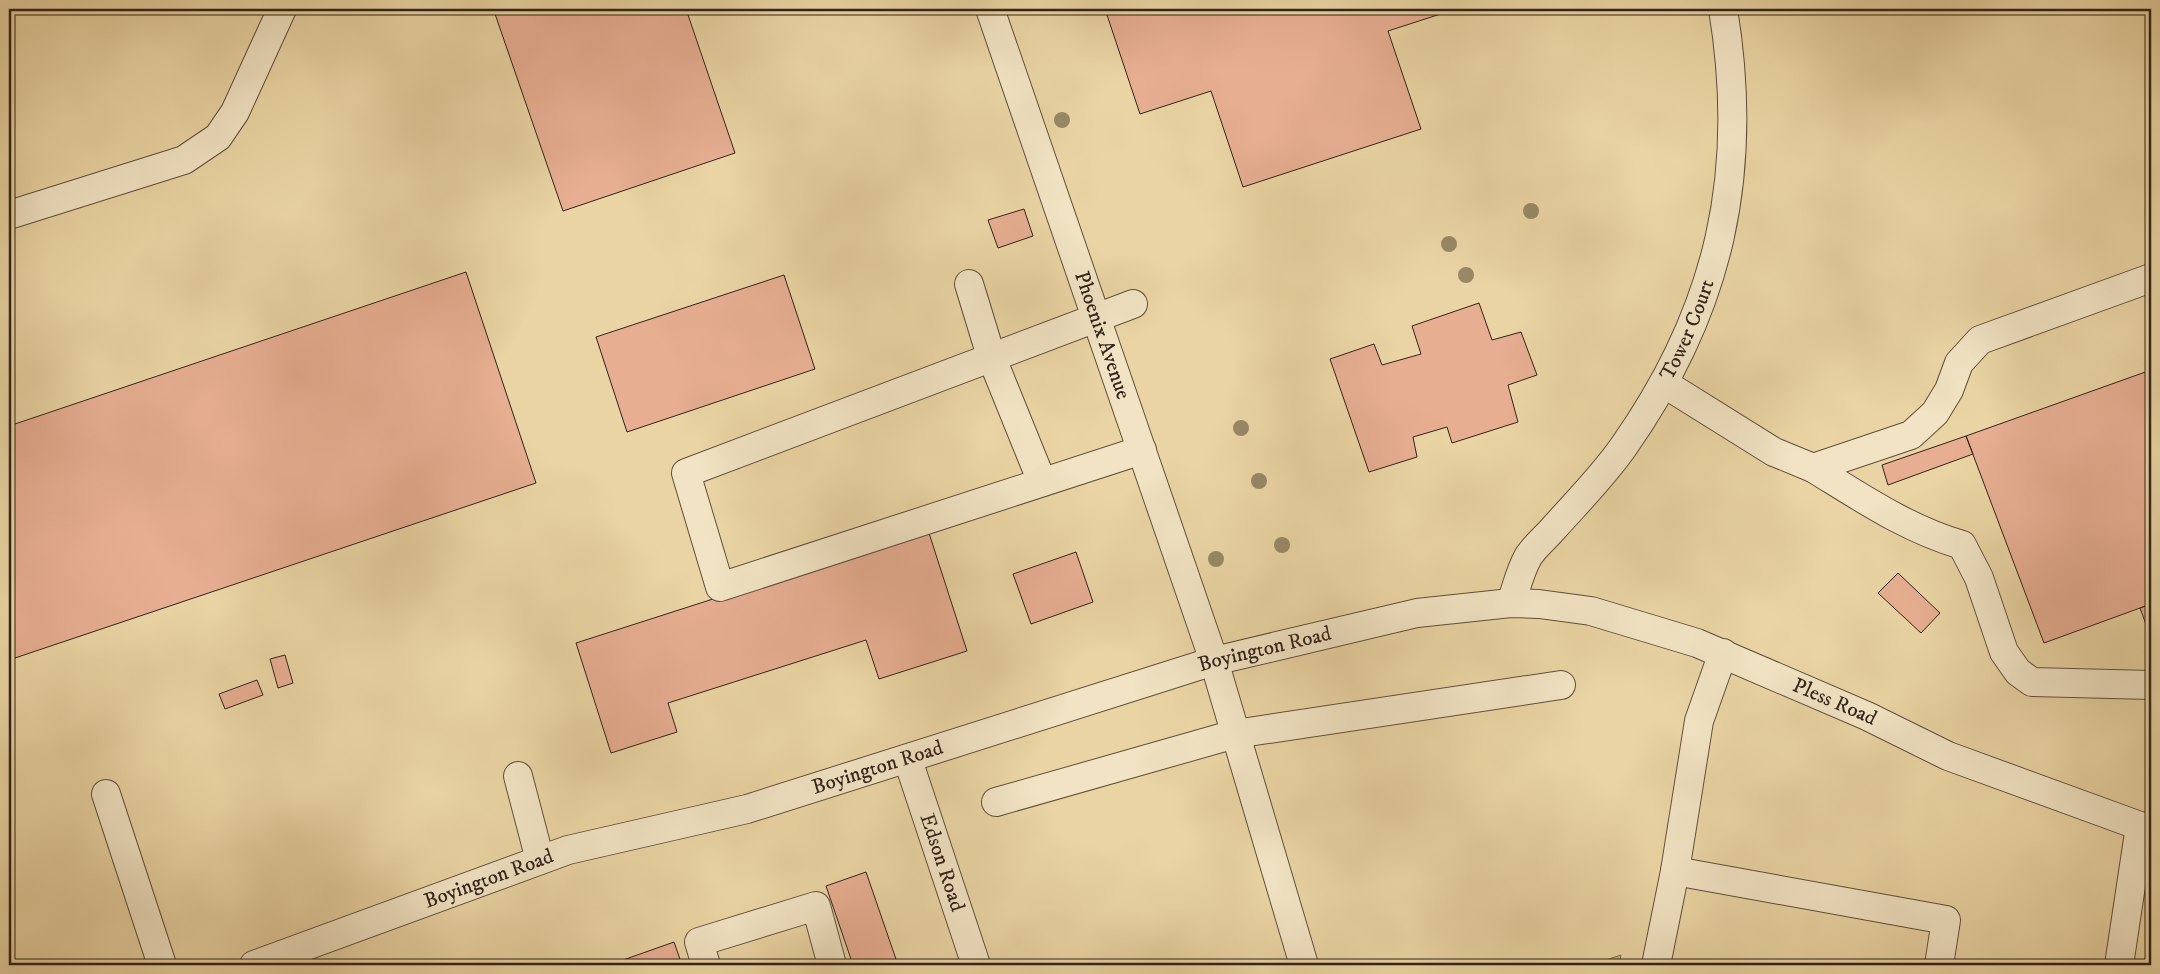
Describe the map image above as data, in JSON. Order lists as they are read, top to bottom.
{
  "streets": {
    "street": [
      "Tower Court",
      "Phoenix Avenue",
      "Boyington Road",
      "Pless Road",
      "Edson Road"
    ]
  },
  "crossings": [
    ["Tower Court", "Boyington Road"],
    ["Tower Court", "Pless Road"],
    ["Phoenix Avenue", "Boyington Road"],
    ["Boyington Road", "Pless Road"],
    ["Boyington Road", "Edson Road"]
  ]
}
